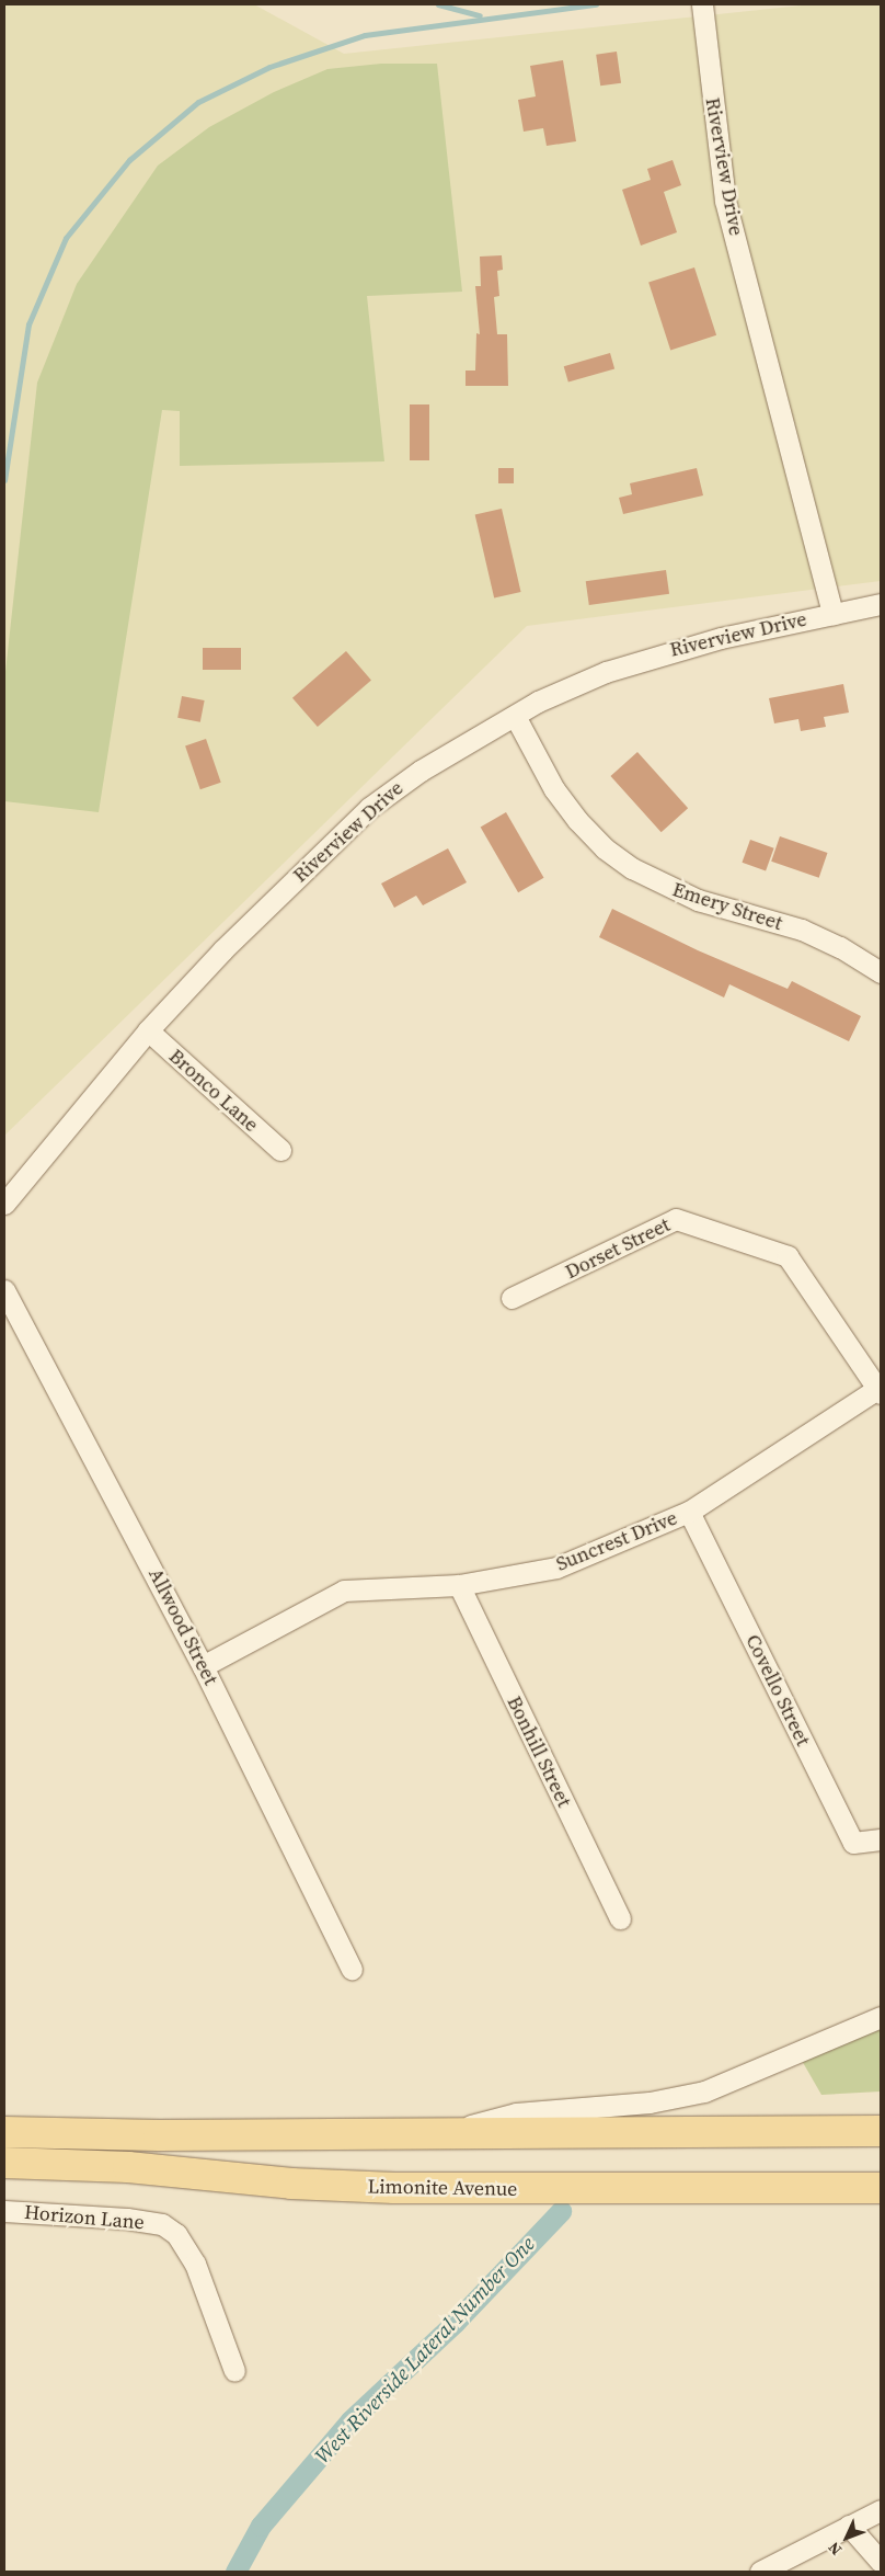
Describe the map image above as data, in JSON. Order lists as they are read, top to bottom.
{
  "streets": {
    "main road": ["Limonite Avenue"],
    "street": [
      "Riverview Drive",
      "Emery Street",
      "Bronco Lane",
      "Dorset Street",
      "Suncrest Drive",
      "Allwood Street",
      "Covello Street",
      "Bonhill Street",
      "Horizon Lane"
    ]
  },
  "crossings": [
    ["Riverview Drive", "Emery Street"],
    ["Riverview Drive", "Bronco Lane"],
    ["Dorset Street", "Suncrest Drive"],
    ["Suncrest Drive", "Allwood Street"],
    ["Suncrest Drive", "Covello Street"],
    ["Suncrest Drive", "Bonhill Street"]
  ],
  "water": ["West Riverside Lateral Number One"],
  "north": "bottom left"
}
